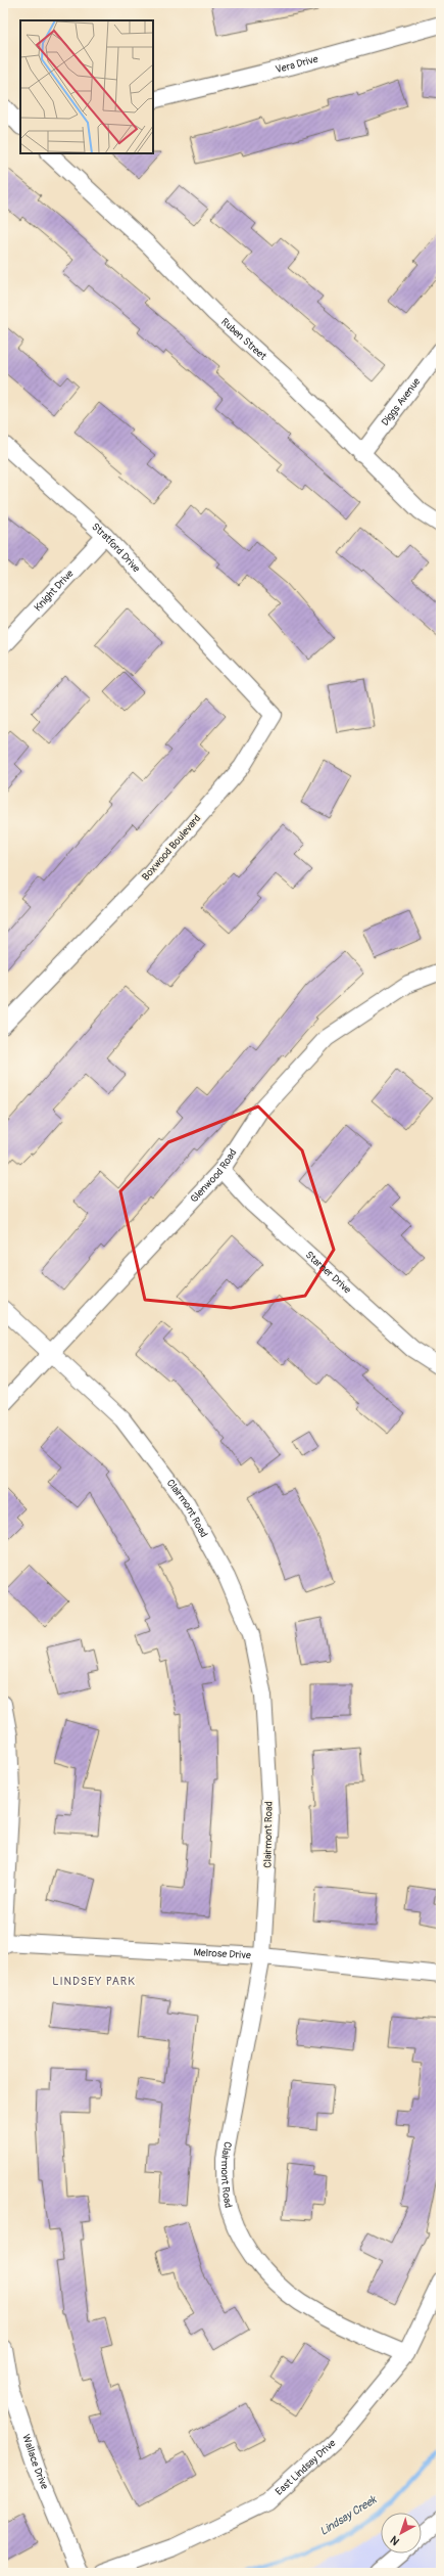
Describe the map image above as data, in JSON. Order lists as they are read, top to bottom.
{
  "streets": {
    "street": [
      "Vera Drive",
      "Ruben Street",
      "Diggs Avenue",
      "Stratford Drive",
      "Knight Drive",
      "Boxwood Boulevard",
      "Glenwood Road",
      "Starner Drive",
      "Clairmont Road",
      "Melrose Drive",
      "Wallace Drive",
      "East Lindsay Drive"
    ]
  },
  "crossings": [
    ["Ruben Street", "Diggs Avenue"],
    ["Stratford Drive", "Knight Drive"],
    ["Stratford Drive", "Boxwood Boulevard"],
    ["Glenwood Road", "Starner Drive"],
    ["Glenwood Road", "Clairmont Road"],
    ["Clairmont Road", "Melrose Drive"],
    ["Clairmont Road", "East Lindsay Drive"]
  ],
  "districts": ["LINDSEY PARK"],
  "water": ["Lindsay Creek"],
  "north": "bottom left"
}
